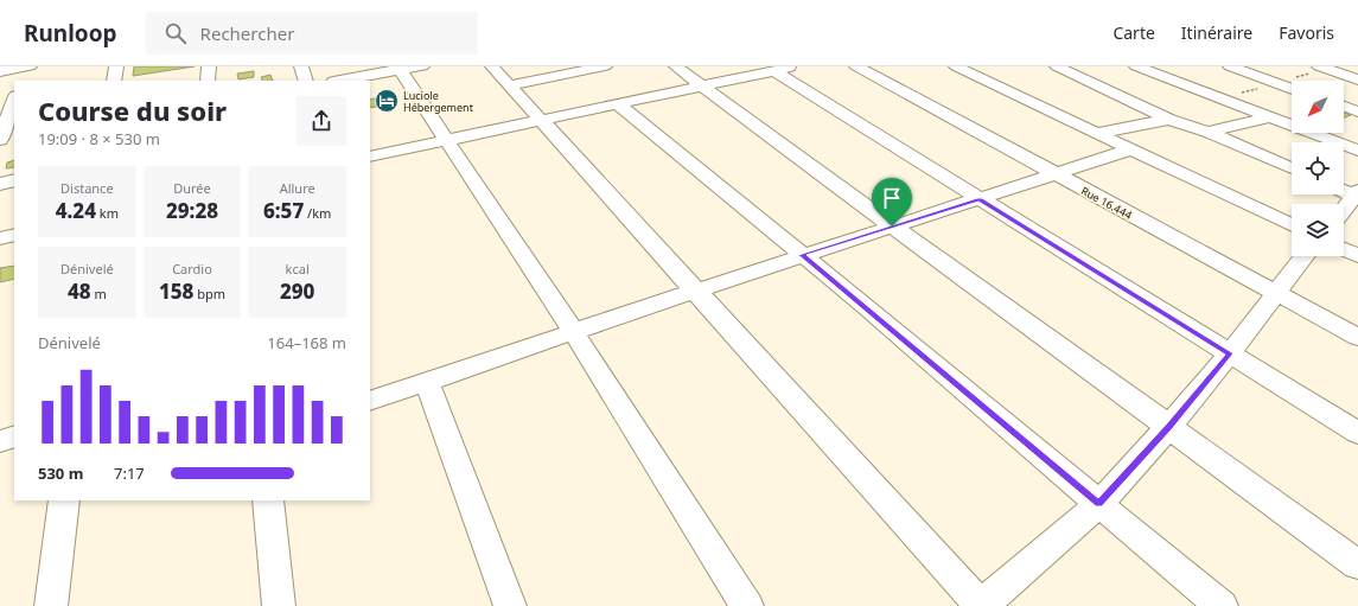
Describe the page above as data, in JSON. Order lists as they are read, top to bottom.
{
  "streets": {
    "street": ["Rue 16.444"]
  },
  "places": {
    "hotel": ["Luciole Hébergement"]
  },
  "north": "bottom left",
  "page": {
    "header": "Runloop",
    "search": "Rechercher",
    "nav": ["Carte", "Itinéraire", "Favoris"],
    "heading": ["Course du soir", "19:09 · 8 × 530 m"],
    "stats": [
      ["Distance", "4.24 km"],
      ["Durée", "29:28"],
      ["Allure", "6:57 /km"],
      ["Dénivelé", "48 m"],
      ["Cardio", "158 bpm"],
      ["kcal", "290"]
    ],
    "chart": ["Dénivelé", "164–168 m"],
    "list": [
      {
        "name": "530 m",
        "note": "7:17"
      }
    ]
  }
}
